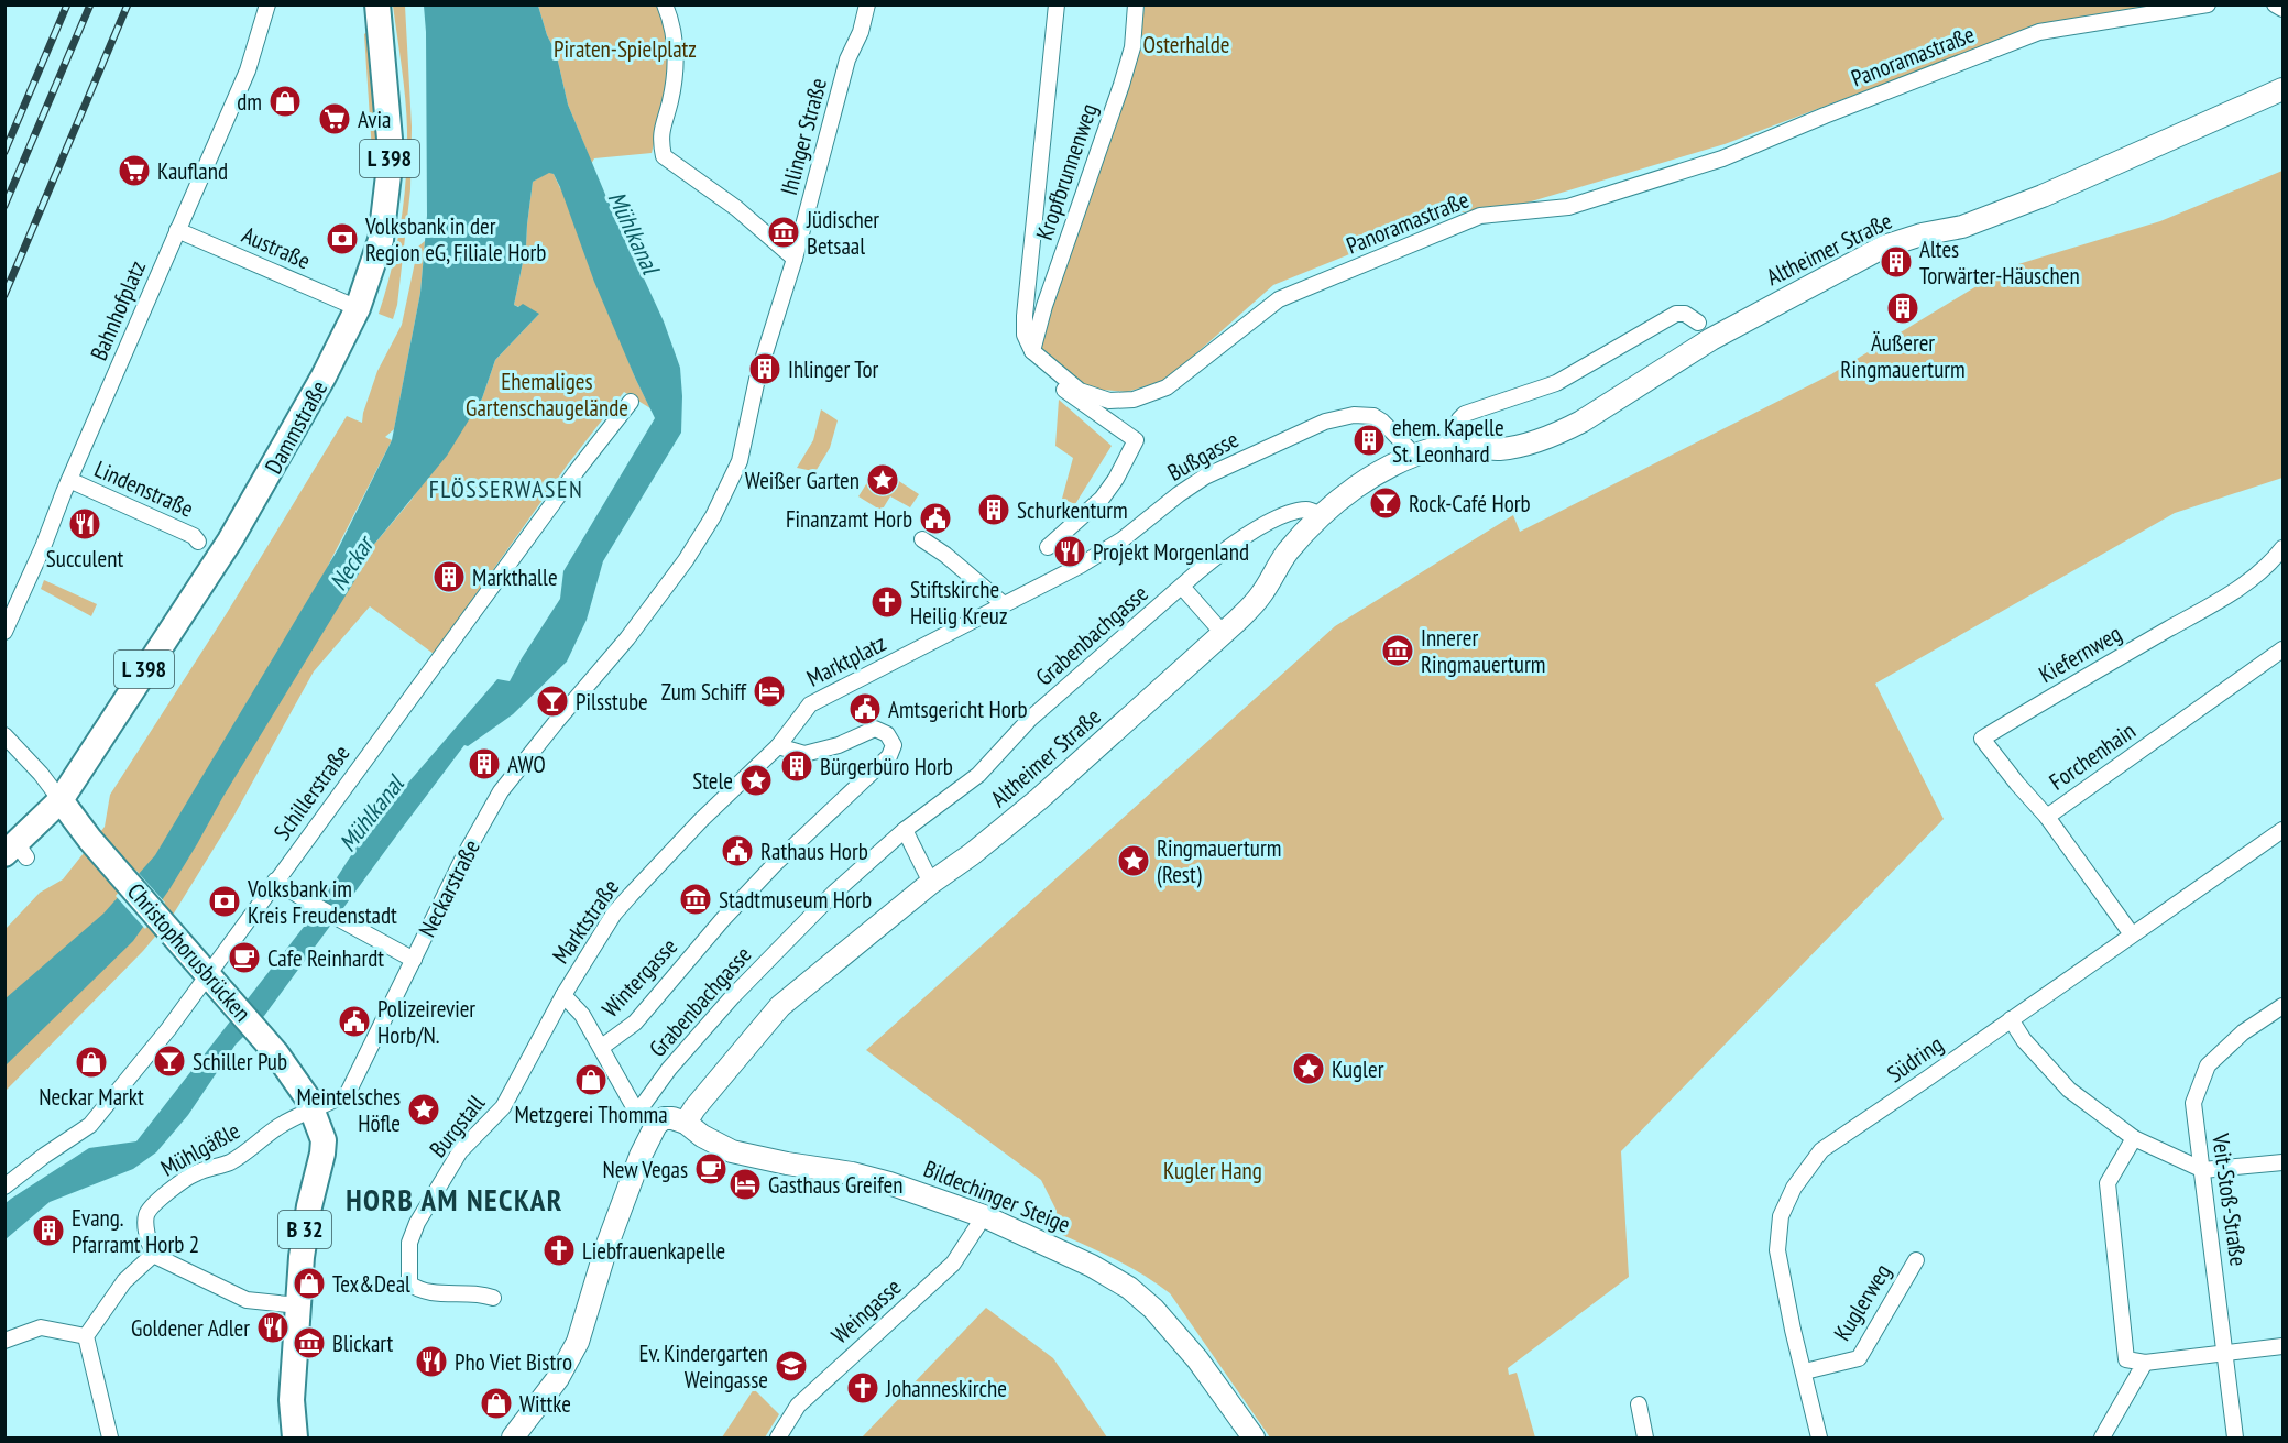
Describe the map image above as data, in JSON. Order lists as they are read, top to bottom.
{
  "streets": {
    "main road": [
      "L 398",
      "Dammstraße",
      "Christophorusbrücken",
      "B 32"
    ],
    "street": [
      "Panoramastraße",
      "Ihlinger Straße",
      "Kropfbrunnenweg",
      "Austraße",
      "Altheimer Straße",
      "Bahnhofplatz",
      "Bußgasse",
      "Lindenstraße",
      "Grabenbachgasse",
      "Kiefernweg",
      "Marktplatz",
      "Forchenhain",
      "Schillerstraße",
      "Neckarstraße",
      "Marktstraße",
      "Wintergasse",
      "Südring",
      "Burgstall",
      "Mühlgäßle",
      "Bildechinger Steige",
      "Veit-Stoß-Straße",
      "Kuglerweg",
      "Weingasse"
    ]
  },
  "crossings": [
    ["Panoramastraße", "Kropfbrunnenweg"],
    ["Austraße", "Bahnhofplatz"],
    ["Austraße", "Dammstraße"],
    ["Altheimer Straße", "Bußgasse"],
    ["Altheimer Straße", "Grabenbachgasse"],
    ["Altheimer Straße", "Bildechinger Steige"],
    ["Bahnhofplatz", "Lindenstraße"],
    ["Dammstraße", "Christophorusbrücken"],
    ["Bußgasse", "Marktplatz"],
    ["Grabenbachgasse", "Marktstraße"],
    ["Kiefernweg", "Forchenhain"],
    ["Marktplatz", "Marktstraße"],
    ["Marktplatz", "Wintergasse"],
    ["Forchenhain", "Südring"],
    ["Schillerstraße", "Christophorusbrücken"],
    ["Neckarstraße", "Christophorusbrücken"],
    ["Neckarstraße", "Mühlgäßle"],
    ["Neckarstraße", "B 32"],
    ["Marktstraße", "Wintergasse"],
    ["Marktstraße", "Burgstall"],
    ["Christophorusbrücken", "Mühlgäßle"],
    ["Christophorusbrücken", "B 32"],
    ["Südring", "Kuglerweg"],
    ["Mühlgäßle", "B 32"],
    ["Bildechinger Steige", "Weingasse"]
  ],
  "districts": ["FLÖSSERWASEN", "HORB AM NECKAR"],
  "water": ["Mühlkanal", "Neckar"],
  "parks": [
    "Osterhalde",
    "Piraten-Spielplatz",
    "Ehemaliges Gartenschaugelände",
    "Kugler Hang"
  ],
  "places": {
    "shop": [
      "dm",
      "Neckar Markt",
      "Metzgerei Thomma",
      "Tex&Deal",
      "Wittke"
    ],
    "supermarket": ["Avia", "Kaufland"],
    "museum": [
      "Jüdischer Betsaal",
      "Innerer Ringmauerturm",
      "Stadtmuseum Horb",
      "Blickart"
    ],
    "bank": ["Volksbank in der Region eG, Filiale Horb", "Volksbank im Kreis Freudenstadt"],
    "building": [
      "Altes Torwärter-Häuschen",
      "Äußerer Ringmauerturm",
      "Ihlinger Tor",
      "ehem. Kapelle St. Leonhard",
      "Schurkenturm",
      "Markthalle",
      "AWO",
      "Bürgerbüro Horb",
      "Evang. Pfarramt Horb 2"
    ],
    "place": [
      "Weißer Garten",
      "Stele",
      "Ringmauerturm (Rest)",
      "Kugler",
      "Meintelsches Höfle"
    ],
    "bar": ["Rock-Café Horb", "Pilsstube", "Schiller Pub"],
    "public building": [
      "Finanzamt Horb",
      "Amtsgericht Horb",
      "Rathaus Horb",
      "Polizeirevier Horb/N."
    ],
    "restaurant": [
      "Succulent",
      "Projekt Morgenland",
      "Goldener Adler",
      "Pho Viet Bistro"
    ],
    "church": ["Stiftskirche Heilig Kreuz", "Liebfrauenkapelle", "Johanneskirche"],
    "hotel": ["Zum Schiff", "Gasthaus Greifen"],
    "cafe": ["Cafe Reinhardt", "New Vegas"],
    "school or university": ["Ev. Kindergarten Weingasse"]
  }
}
